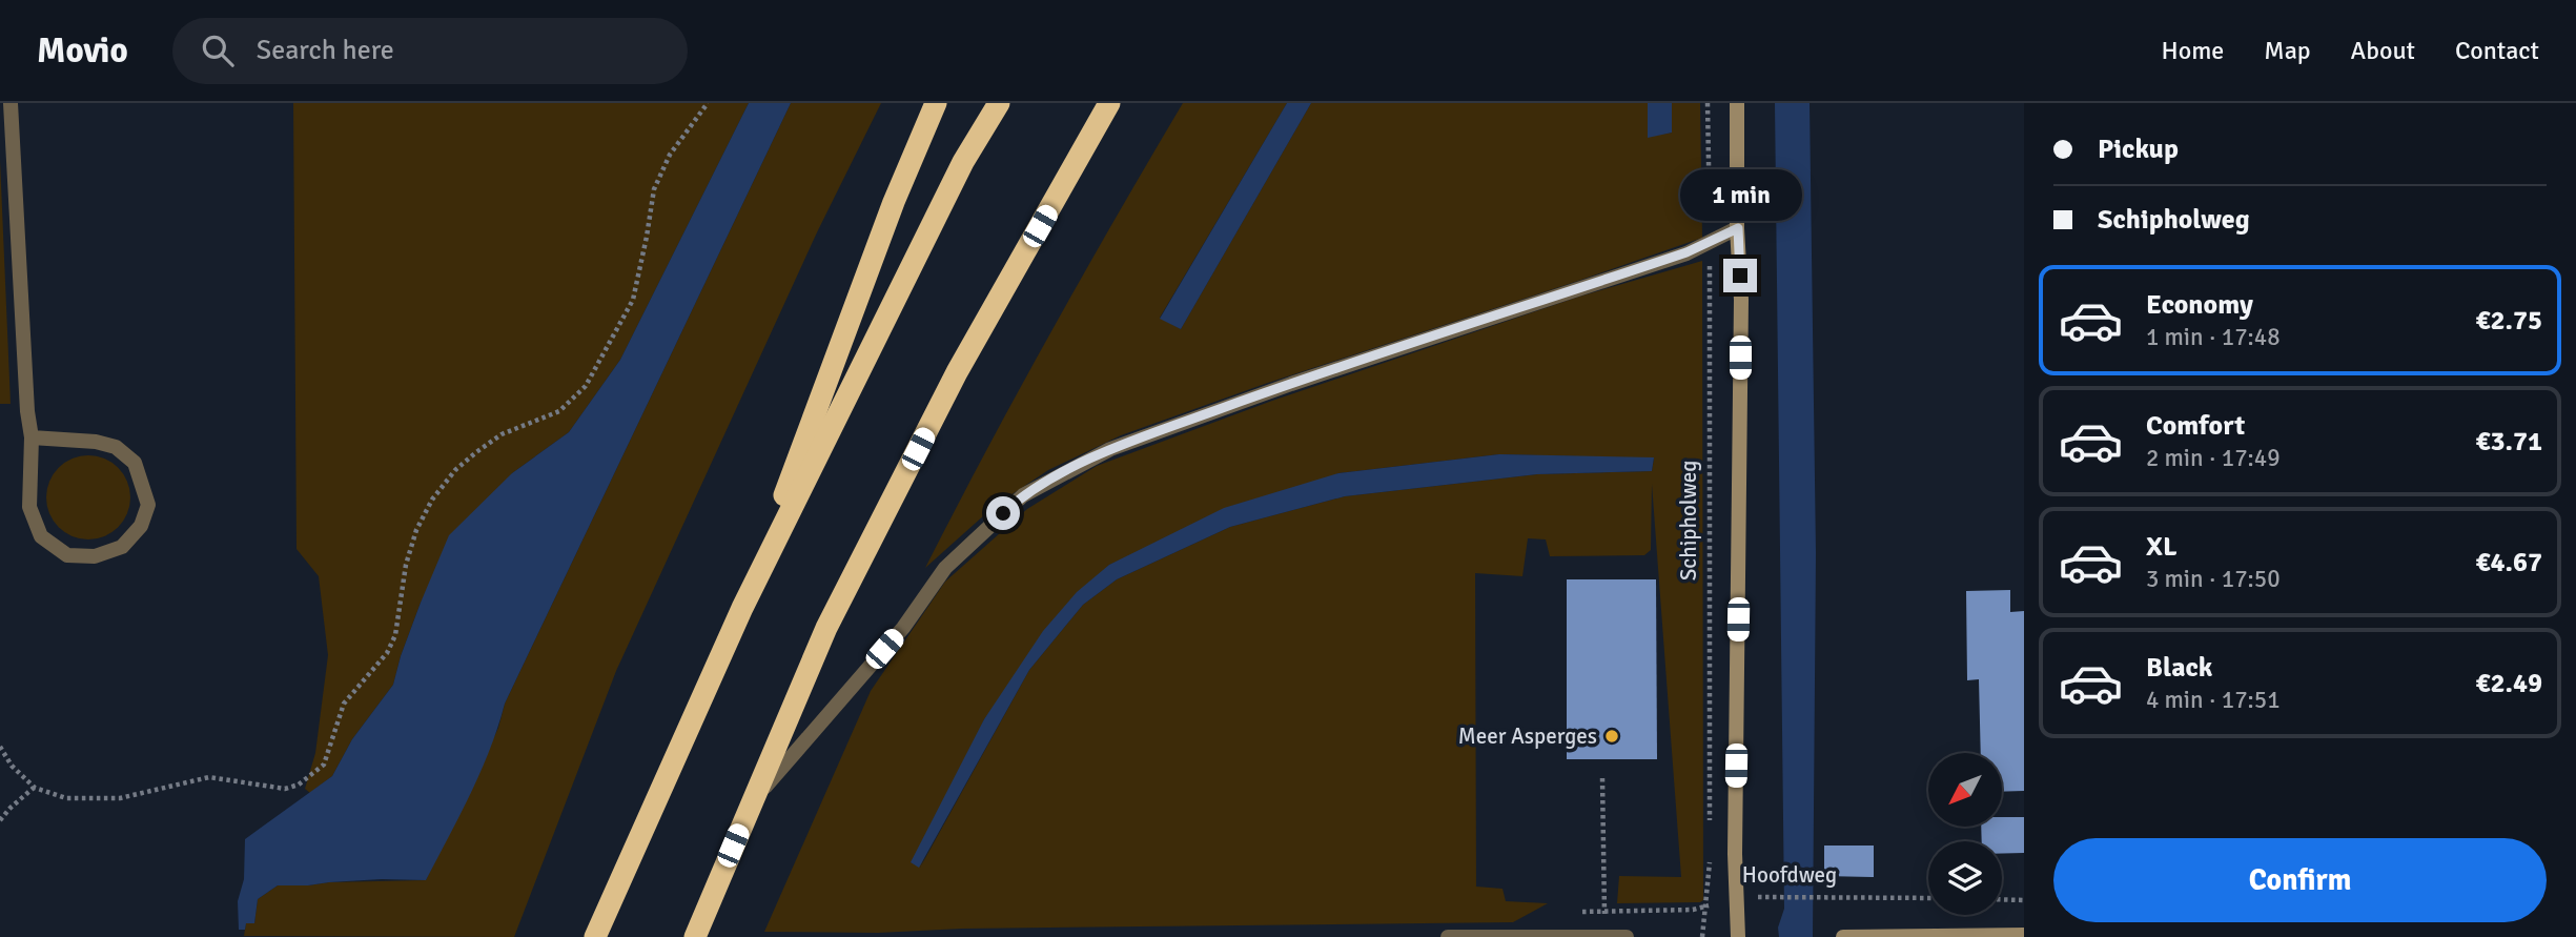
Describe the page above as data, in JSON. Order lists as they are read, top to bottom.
{
  "streets": {
    "path": ["Schipholweg", "Hoofdweg"]
  },
  "places": ["Meer Asperges"],
  "north": "bottom left",
  "page": {
    "header": "Movio",
    "search": "Search here",
    "nav": [
      "Home",
      "Map",
      "About",
      "Contact"
    ],
    "banner": ["Pickup", "Schipholweg"],
    "bubble": "1 min",
    "list": [
      {
        "name": "Economy",
        "note": "1 min · 17:48",
        "value": "€2.75"
      },
      {
        "name": "Comfort",
        "note": "2 min · 17:49",
        "value": "€3.71"
      },
      {
        "name": "XL",
        "note": "3 min · 17:50",
        "value": "€4.67"
      },
      {
        "name": "Black",
        "note": "4 min · 17:51",
        "value": "€2.49"
      }
    ],
    "buttons": "Confirm"
  }
}
